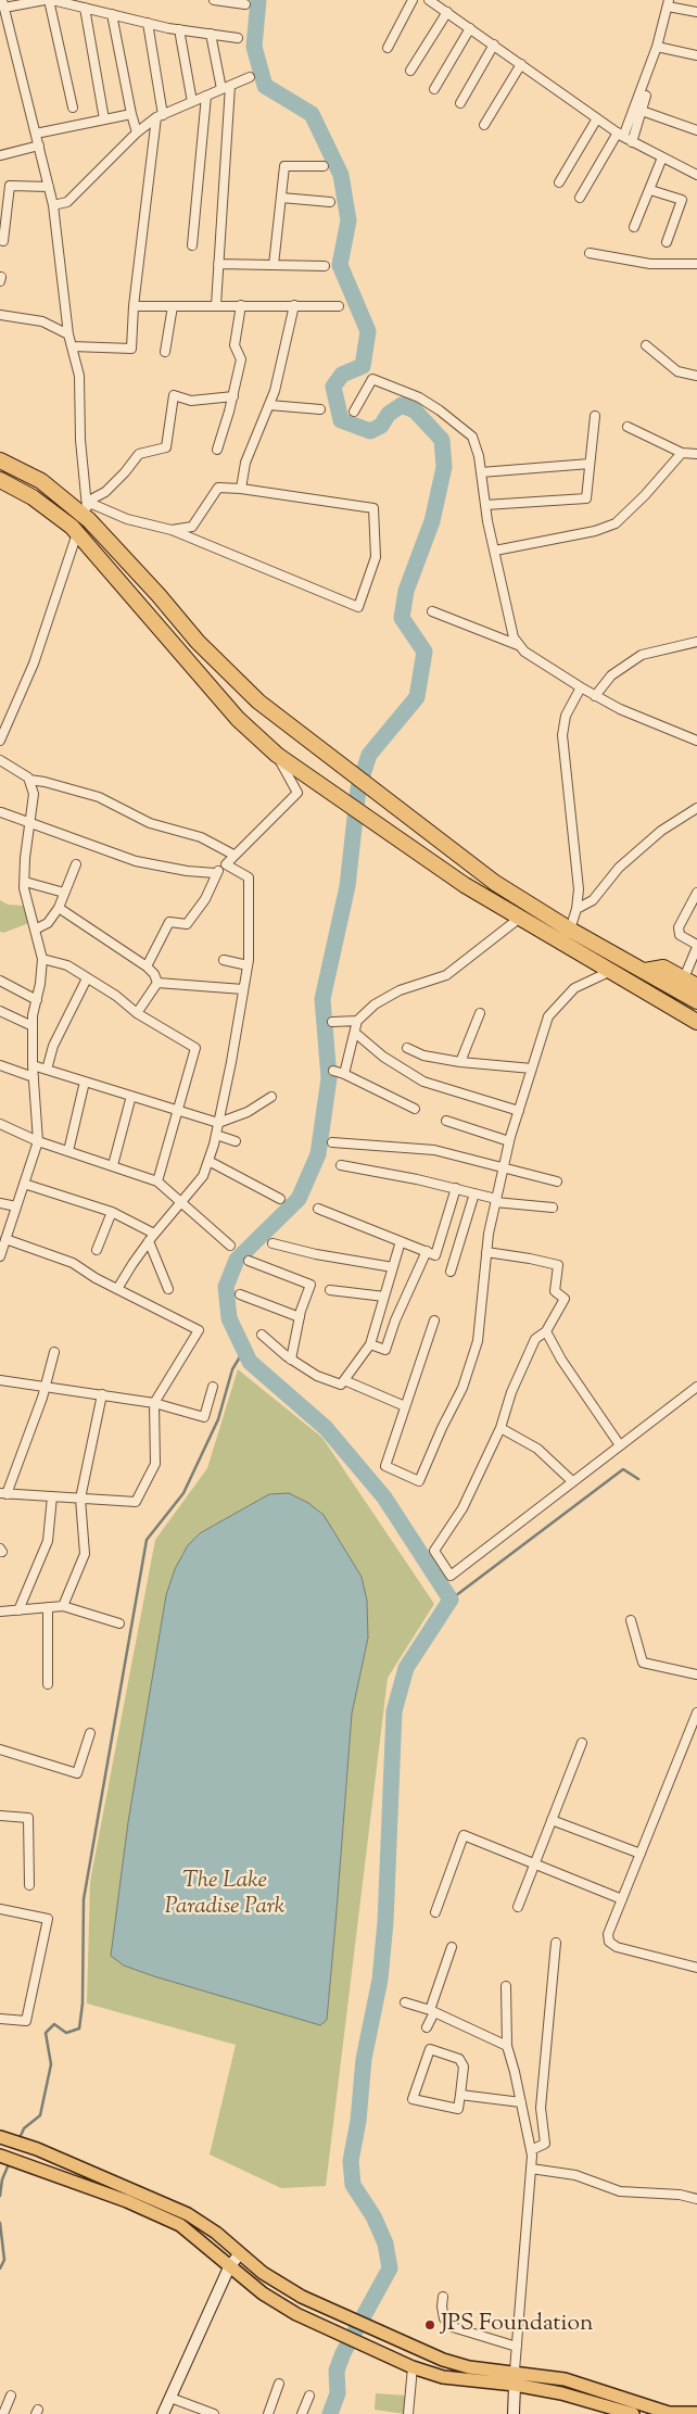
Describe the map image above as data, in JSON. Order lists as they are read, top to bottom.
{
  "parks": ["The Lake Paradise Park"],
  "places": ["JPS Foundation"]
}
